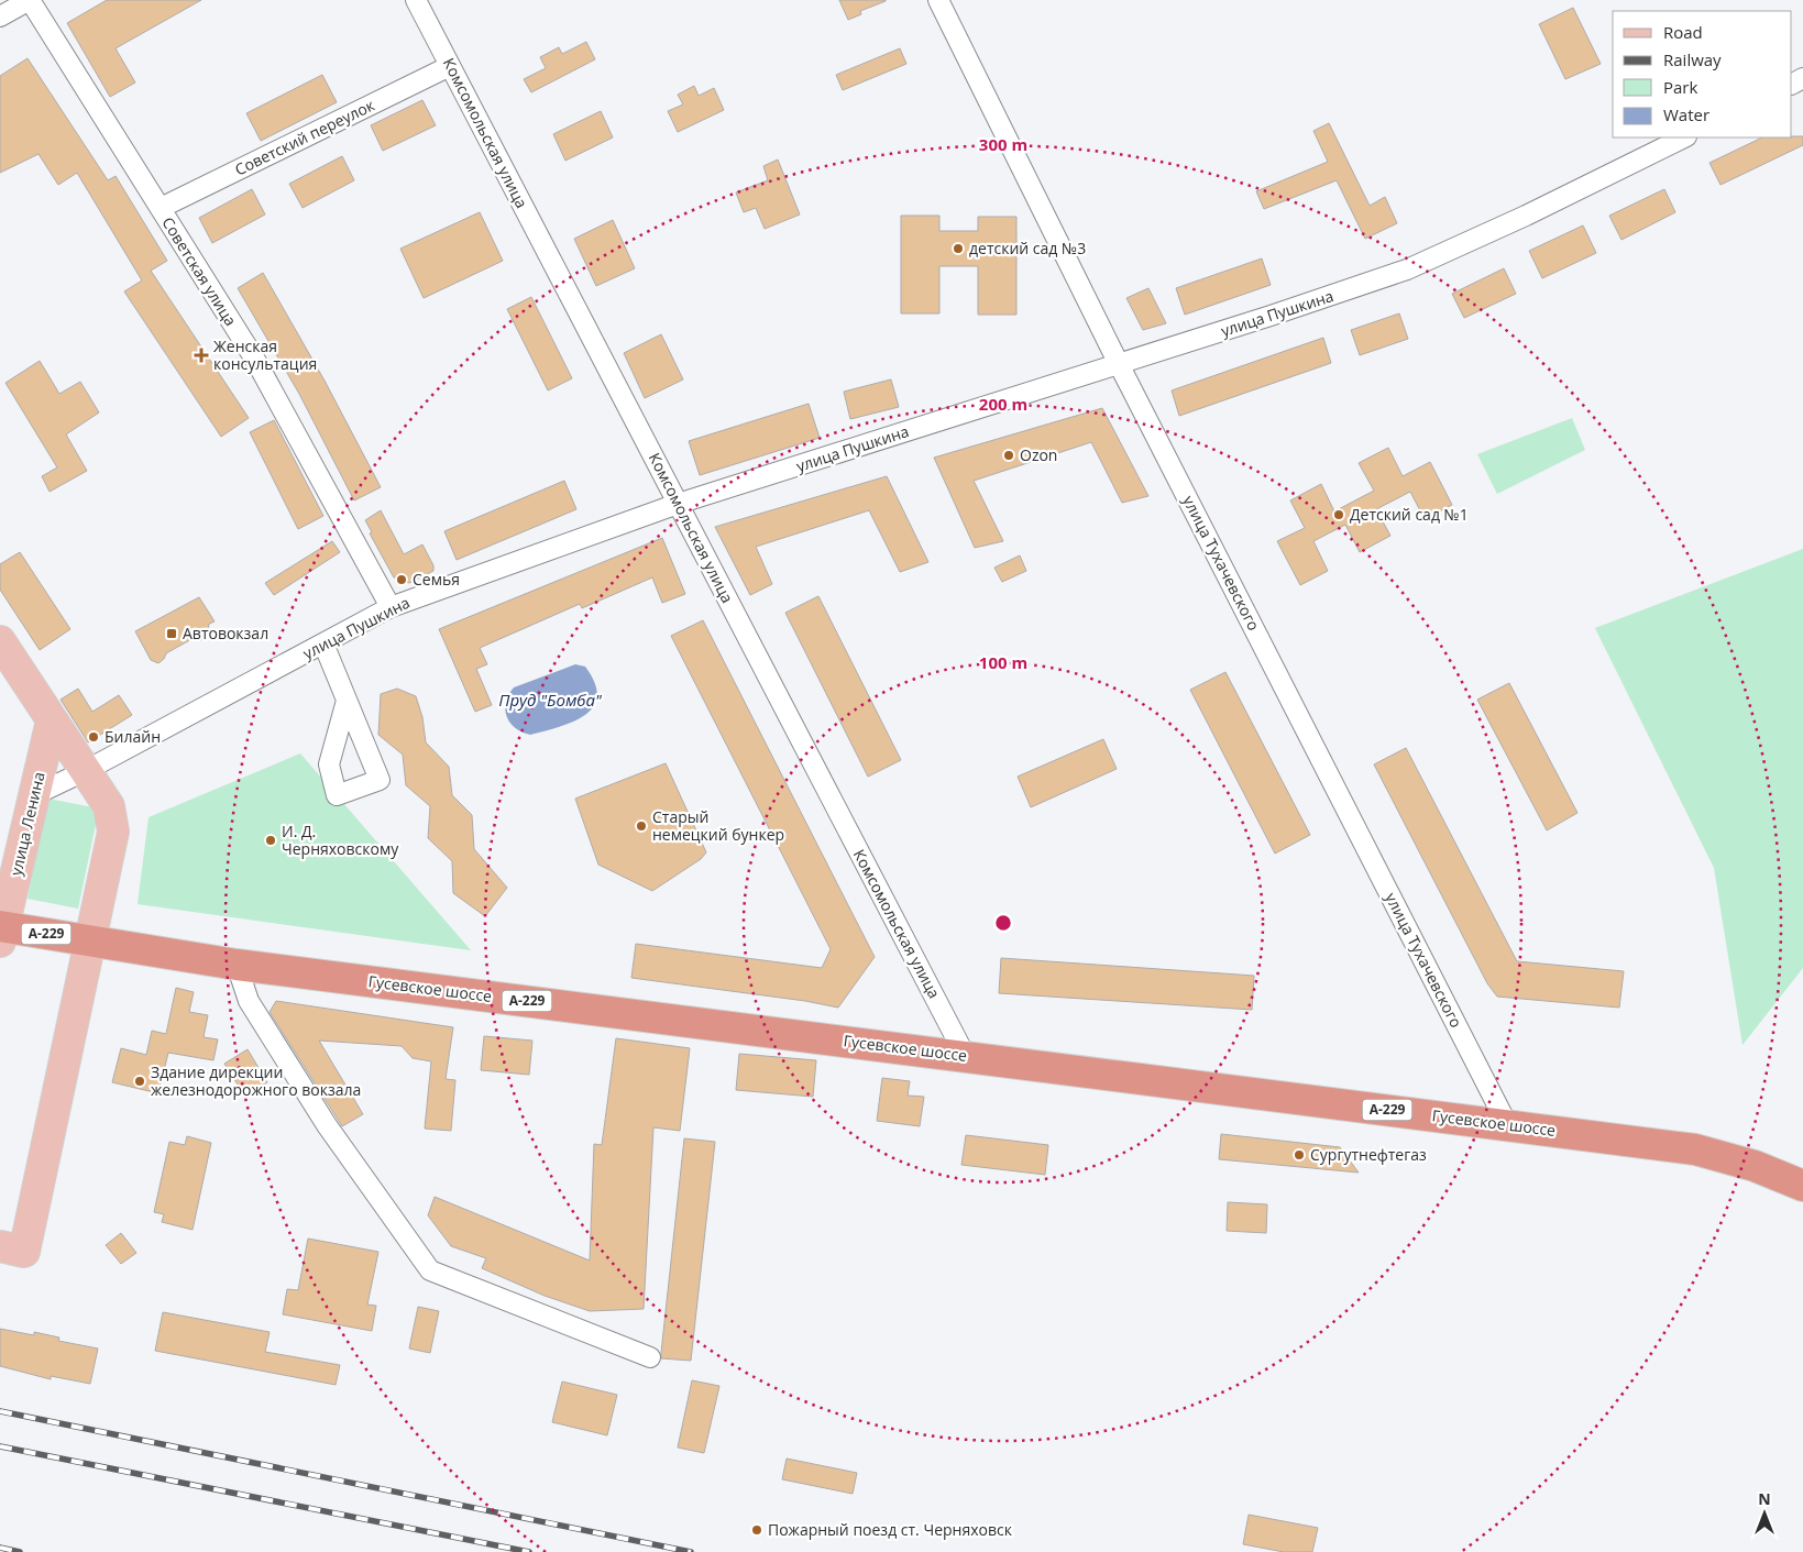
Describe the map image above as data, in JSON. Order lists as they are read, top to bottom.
{
  "streets": {
    "highway": ["А-229", "Гусевское шоссе"],
    "main road": ["улица Ленина"],
    "street": [
      "Комсомольская улица",
      "Советский переулок",
      "Советская улица",
      "улица Пушкина",
      "улица Тухачевского"
    ]
  },
  "crossings": [
    ["Комсомольская улица", "Советский переулок"],
    ["Комсомольская улица", "улица Пушкина"],
    ["Комсомольская улица", "Гусевское шоссе"],
    ["Советский переулок", "Советская улица"],
    ["Советская улица", "улица Пушкина"],
    ["улица Пушкина", "улица Тухачевского"],
    ["улица Пушкина", "улица Ленина"],
    ["улица Тухачевского", "Гусевское шоссе"],
    ["улица Ленина", "Гусевское шоссе"]
  ],
  "water": ["Пруд \"Бомба\""],
  "places": {
    "other": [
      "детский сад №3",
      "Ozon",
      "Детский сад №1",
      "Семья",
      "Билайн",
      "Старый немецкий бункер",
      "И. Д. Черняховскому",
      "Здание дирекции железнодорожного вокзала",
      "Сургутнефтегаз",
      "Пожарный поезд ст. Черняховск"
    ],
    "health": ["Женская консультация"],
    "transit": ["Автовокзал"]
  },
  "legend": [
    "Road",
    "Railway",
    "Park",
    "Water"
  ],
  "north": "top",
  "rings": ["300 m", "200 m", "100 m"]
}
